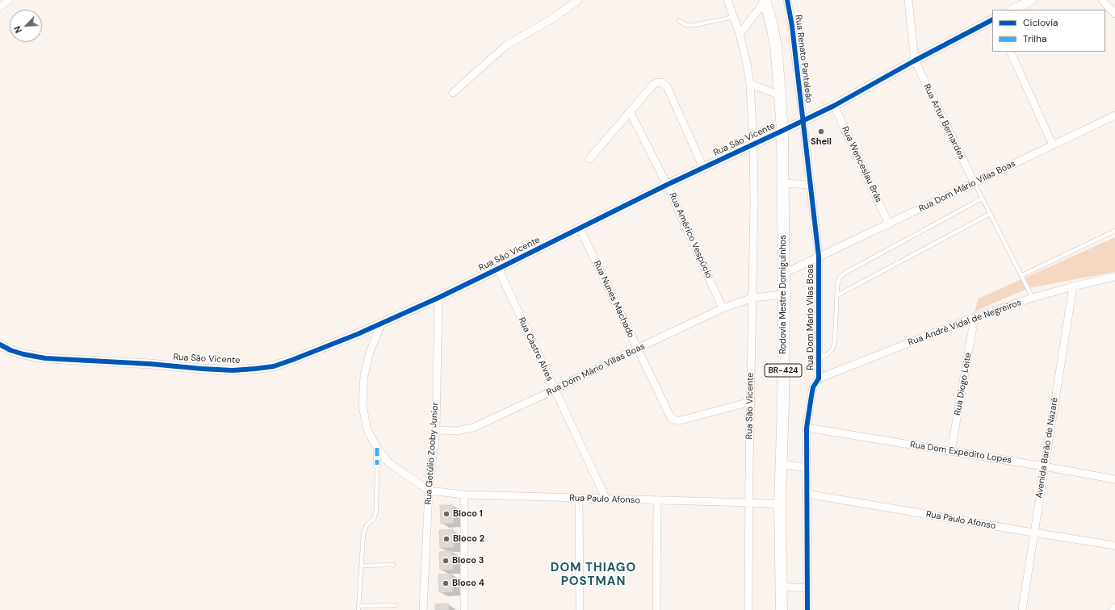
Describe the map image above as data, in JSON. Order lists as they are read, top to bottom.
{
  "streets": {
    "main road": ["Rodovia Mestre Domiguinhos", "BR-424"],
    "street": [
      "Rua Renato Pantaleão",
      "Rua Artur Bernardes",
      "Rua São Vicente",
      "Rua Wenceslau Brás",
      "Rua Dom Mário Vilas Boas",
      "Rua Américo Vespúcio",
      "Rua Nunes Machado",
      "Rua Dom Mario Vilas Boas",
      "Rua André Vidal de Negreiros",
      "Rua Castro Alves",
      "Rua Dom Mário Villas Boas",
      "Rua Diogo Leite",
      "Avenida Barão de Nazaré",
      "Rua Dom Expedito Lopes",
      "Rua Getúlio Zooby Junior",
      "Rua Paulo Afonso"
    ]
  },
  "crossings": [
    ["Rua Renato Pantaleão", "Rua São Vicente"],
    ["Rua Renato Pantaleão", "Rua Dom Mario Vilas Boas"],
    ["Rua Artur Bernardes", "Rua São Vicente"],
    ["Rua Artur Bernardes", "Rua Dom Mário Vilas Boas"],
    ["Rua São Vicente", "Rua Wenceslau Brás"],
    ["Rua São Vicente", "Rua Américo Vespúcio"],
    ["Rua São Vicente", "Rodovia Mestre Domiguinhos"],
    ["Rua São Vicente", "Rua Nunes Machado"],
    ["Rua São Vicente", "Rua Dom Mario Vilas Boas"],
    ["Rua São Vicente", "Rua Castro Alves"],
    ["Rua São Vicente", "Rua Dom Mário Villas Boas"],
    ["Rua São Vicente", "Rua Getúlio Zooby Junior"],
    ["Rua São Vicente", "Rua Paulo Afonso"],
    ["Rua Wenceslau Brás", "Rua Dom Mário Vilas Boas"],
    ["Rua Dom Mário Vilas Boas", "Rodovia Mestre Domiguinhos"],
    ["Rua Dom Mário Vilas Boas", "Rua Dom Mario Vilas Boas"],
    ["Rua Américo Vespúcio", "Rua Dom Mário Villas Boas"],
    ["Rodovia Mestre Domiguinhos", "Rua Dom Mário Villas Boas"],
    ["Rodovia Mestre Domiguinhos", "Rua Paulo Afonso"],
    ["Rua Nunes Machado", "Rua Dom Mário Villas Boas"],
    ["Rua Dom Mario Vilas Boas", "Rua André Vidal de Negreiros"],
    ["Rua Dom Mario Vilas Boas", "Rua Dom Expedito Lopes"],
    ["Rua Dom Mario Vilas Boas", "Rua Paulo Afonso"],
    ["Rua André Vidal de Negreiros", "Rua Diogo Leite"],
    ["Rua André Vidal de Negreiros", "Avenida Barão de Nazaré"],
    ["Rua Castro Alves", "Rua Dom Mário Villas Boas"],
    ["Rua Castro Alves", "Rua Paulo Afonso"],
    ["Rua Dom Mário Villas Boas", "Rua Getúlio Zooby Junior"],
    ["Rua Diogo Leite", "Rua Dom Expedito Lopes"],
    ["Avenida Barão de Nazaré", "Rua Dom Expedito Lopes"],
    ["Avenida Barão de Nazaré", "Rua Paulo Afonso"],
    ["Rua Getúlio Zooby Junior", "Rua Paulo Afonso"]
  ],
  "districts": ["DOM THIAGO POSTMAN"],
  "places": [
    "Shell",
    "Bloco 1",
    "Bloco 2",
    "Bloco 3",
    "Bloco 4"
  ],
  "legend": ["Ciclovia", "Trilha"],
  "north": "bottom left"
}
